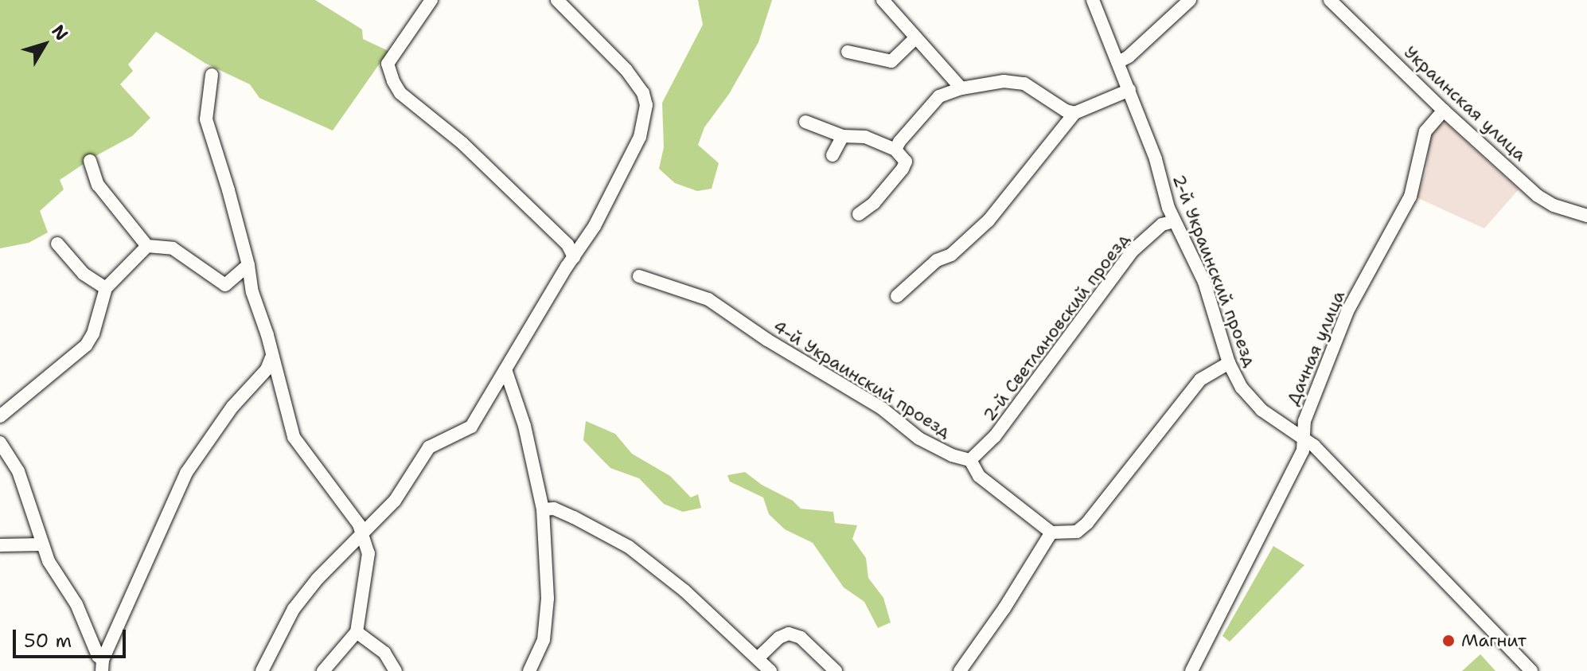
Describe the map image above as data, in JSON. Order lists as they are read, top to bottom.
{
  "streets": {
    "street": [
      "Украинская улица",
      "2-й Украинский проезд",
      "2-й Светлановский проезд",
      "Дачная улица",
      "4-й Украинский проезд"
    ]
  },
  "crossings": [
    ["Украинская улица", "Дачная улица"],
    ["2-й Украинский проезд", "2-й Светлановский проезд"],
    ["2-й Украинский проезд", "Дачная улица"],
    ["2-й Светлановский проезд", "4-й Украинский проезд"]
  ],
  "places": ["Магнит"],
  "scale_bar": "50 m",
  "north": "top right"
}
